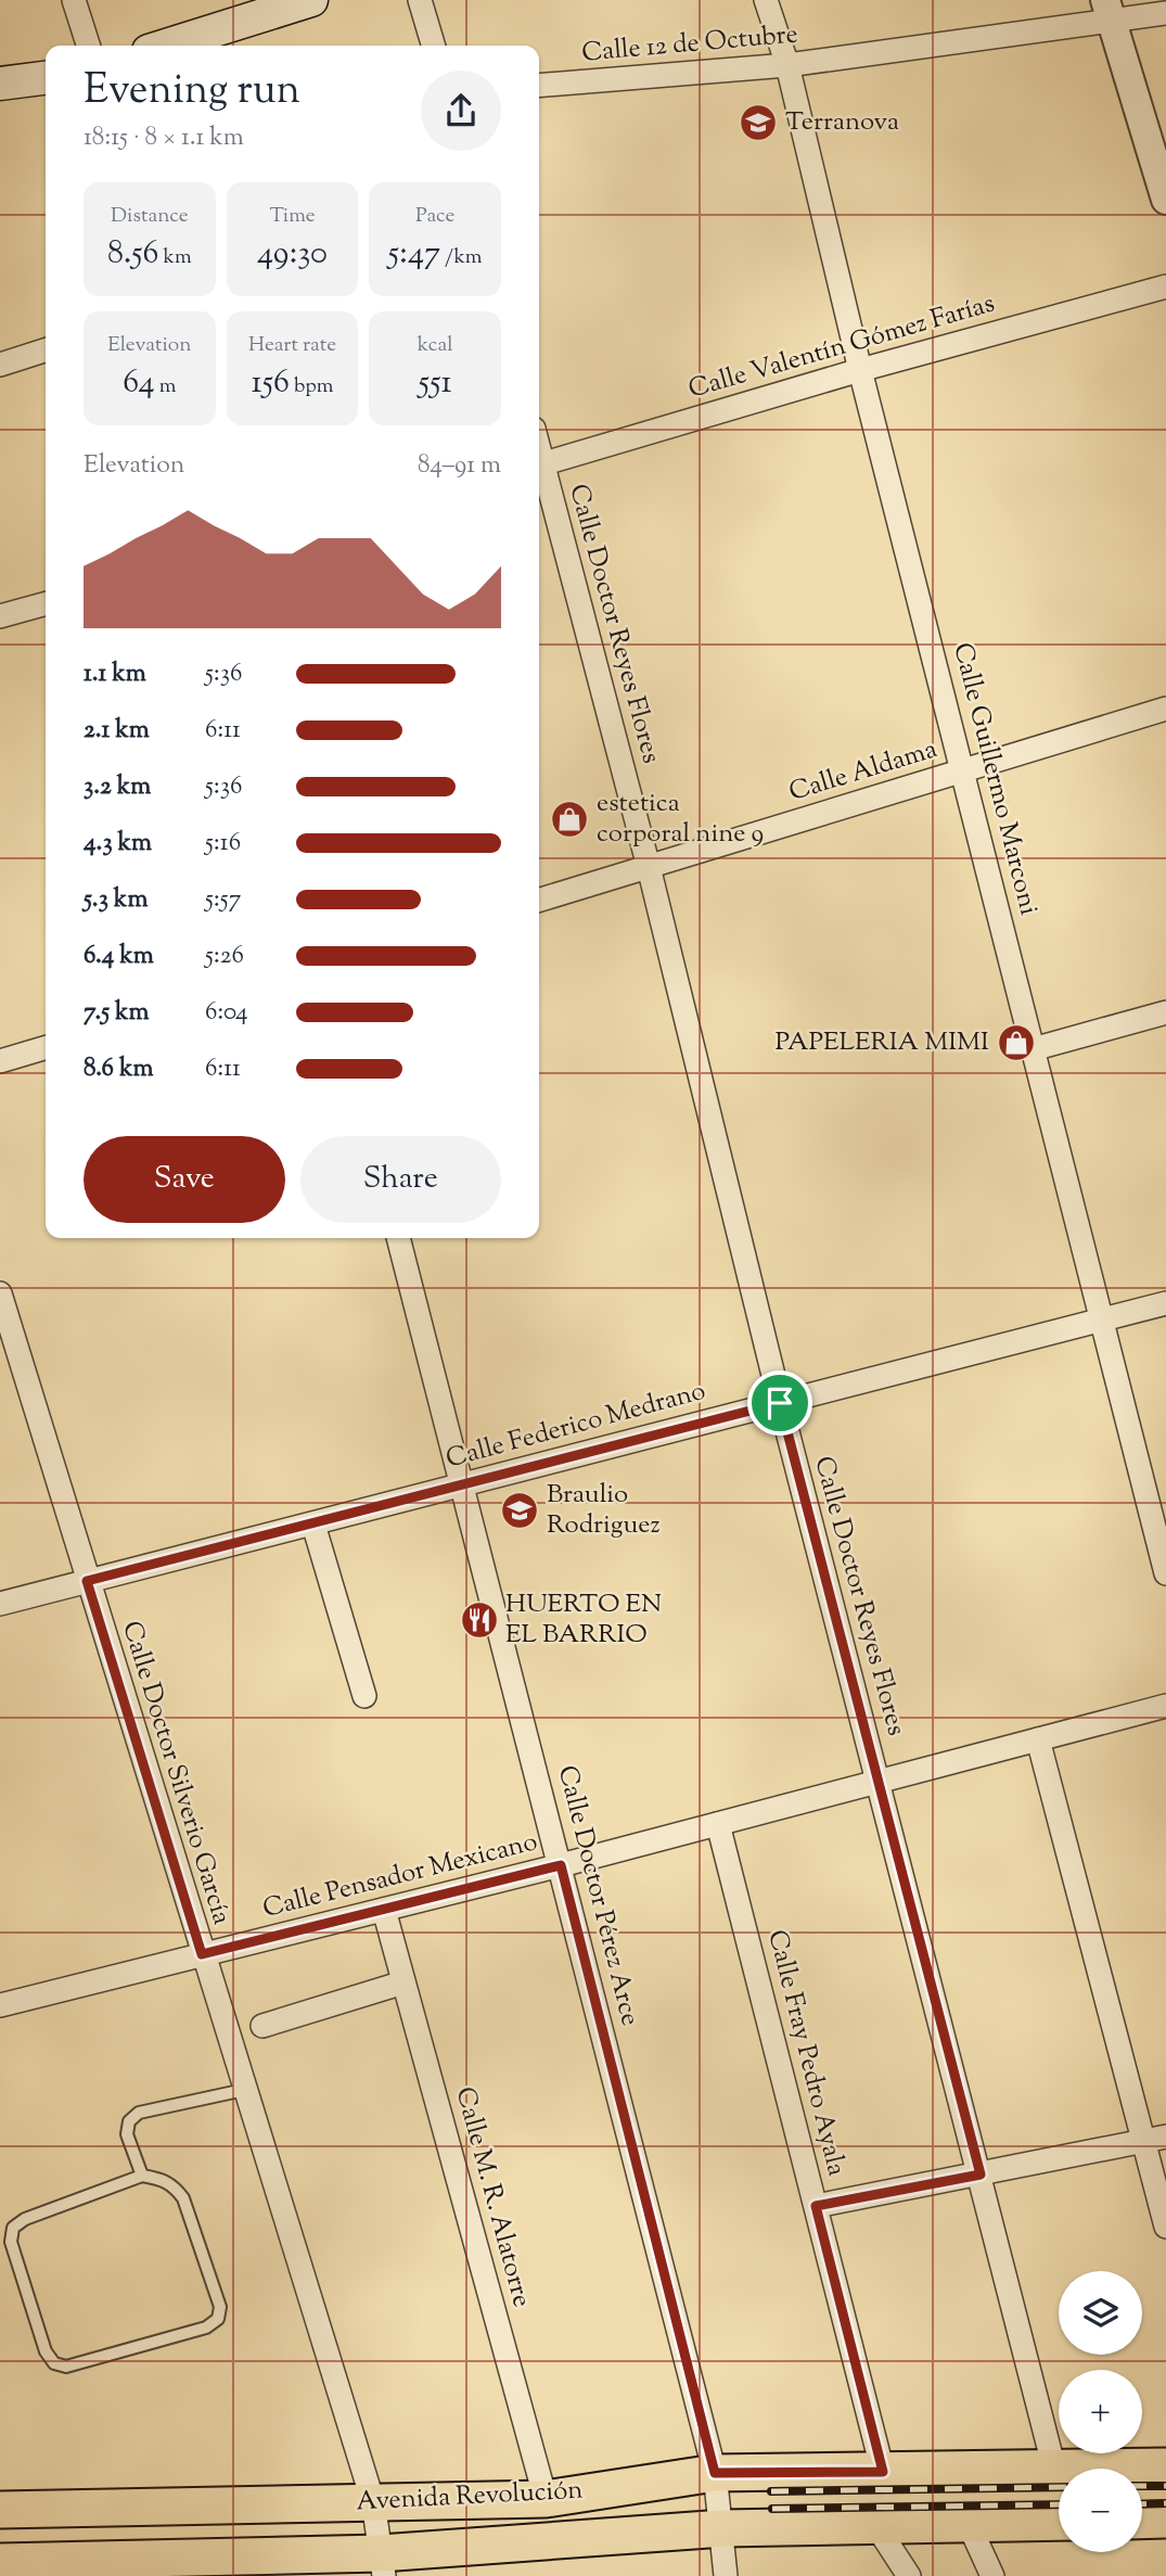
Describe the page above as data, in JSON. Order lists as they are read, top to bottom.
{
  "streets": {
    "main road": ["Avenida Revolución"],
    "street": [
      "Calle 12 de Octubre",
      "Calle Valentín Gómez Farías",
      "Calle Doctor Reyes Flores",
      "Calle Aldama",
      "Calle Guillermo Marconi",
      "Calle Federico Medrano",
      "Calle Doctor Silverio García",
      "Calle Pensador Mexicano",
      "Calle Doctor Pérez Arce",
      "Calle Fray Pedro Ayala",
      "Calle M. R. Alatorre"
    ]
  },
  "crossings": [
    ["Calle 12 de Octubre", "Calle Guillermo Marconi"],
    ["Calle Valentín Gómez Farías", "Calle Guillermo Marconi"],
    ["Calle Doctor Reyes Flores", "Calle Aldama"],
    ["Calle Doctor Reyes Flores", "Calle Federico Medrano"],
    ["Calle Doctor Reyes Flores", "Calle Pensador Mexicano"],
    ["Calle Doctor Reyes Flores", "Avenida Revolución"],
    ["Calle Aldama", "Calle Guillermo Marconi"],
    ["Calle Guillermo Marconi", "Calle Federico Medrano"],
    ["Calle Federico Medrano", "Calle Doctor Silverio García"],
    ["Calle Federico Medrano", "Calle Doctor Pérez Arce"],
    ["Calle Doctor Silverio García", "Calle Pensador Mexicano"],
    ["Calle Doctor Silverio García", "Avenida Revolución"],
    ["Calle Pensador Mexicano", "Calle Doctor Pérez Arce"],
    ["Calle Pensador Mexicano", "Calle Fray Pedro Ayala"],
    ["Calle Pensador Mexicano", "Calle M. R. Alatorre"],
    ["Calle Doctor Pérez Arce", "Avenida Revolución"],
    ["Calle Fray Pedro Ayala", "Avenida Revolución"],
    ["Calle M. R. Alatorre", "Avenida Revolución"]
  ],
  "places": {
    "school or university": ["Terranova", "Braulio Rodriguez"],
    "shop": ["estetica corporal nine 9", "PAPELERIA MIMI"],
    "restaurant": ["HUERTO EN EL BARRIO"]
  },
  "page": {
    "heading": ["Evening run", "18:15 · 8 × 1.1 km"],
    "stats": [
      ["Distance", "8.56 km"],
      ["Time", "49:30"],
      ["Pace", "5:47 /km"],
      ["Elevation", "64 m"],
      ["Heart rate", "156 bpm"],
      ["kcal", "551"]
    ],
    "chart": ["Elevation", "84–91 m"],
    "list": [
      {
        "name": "1.1 km",
        "note": "5:36"
      },
      {
        "name": "2.1 km",
        "note": "6:11"
      },
      {
        "name": "3.2 km",
        "note": "5:36"
      },
      {
        "name": "4.3 km",
        "note": "5:16"
      },
      {
        "name": "5.3 km",
        "note": "5:57"
      },
      {
        "name": "6.4 km",
        "note": "5:26"
      },
      {
        "name": "7.5 km",
        "note": "6:04"
      },
      {
        "name": "8.6 km",
        "note": "6:11"
      }
    ],
    "buttons": ["Save", "Share"],
    "map_buttons": ["+", "−"]
  }
}
